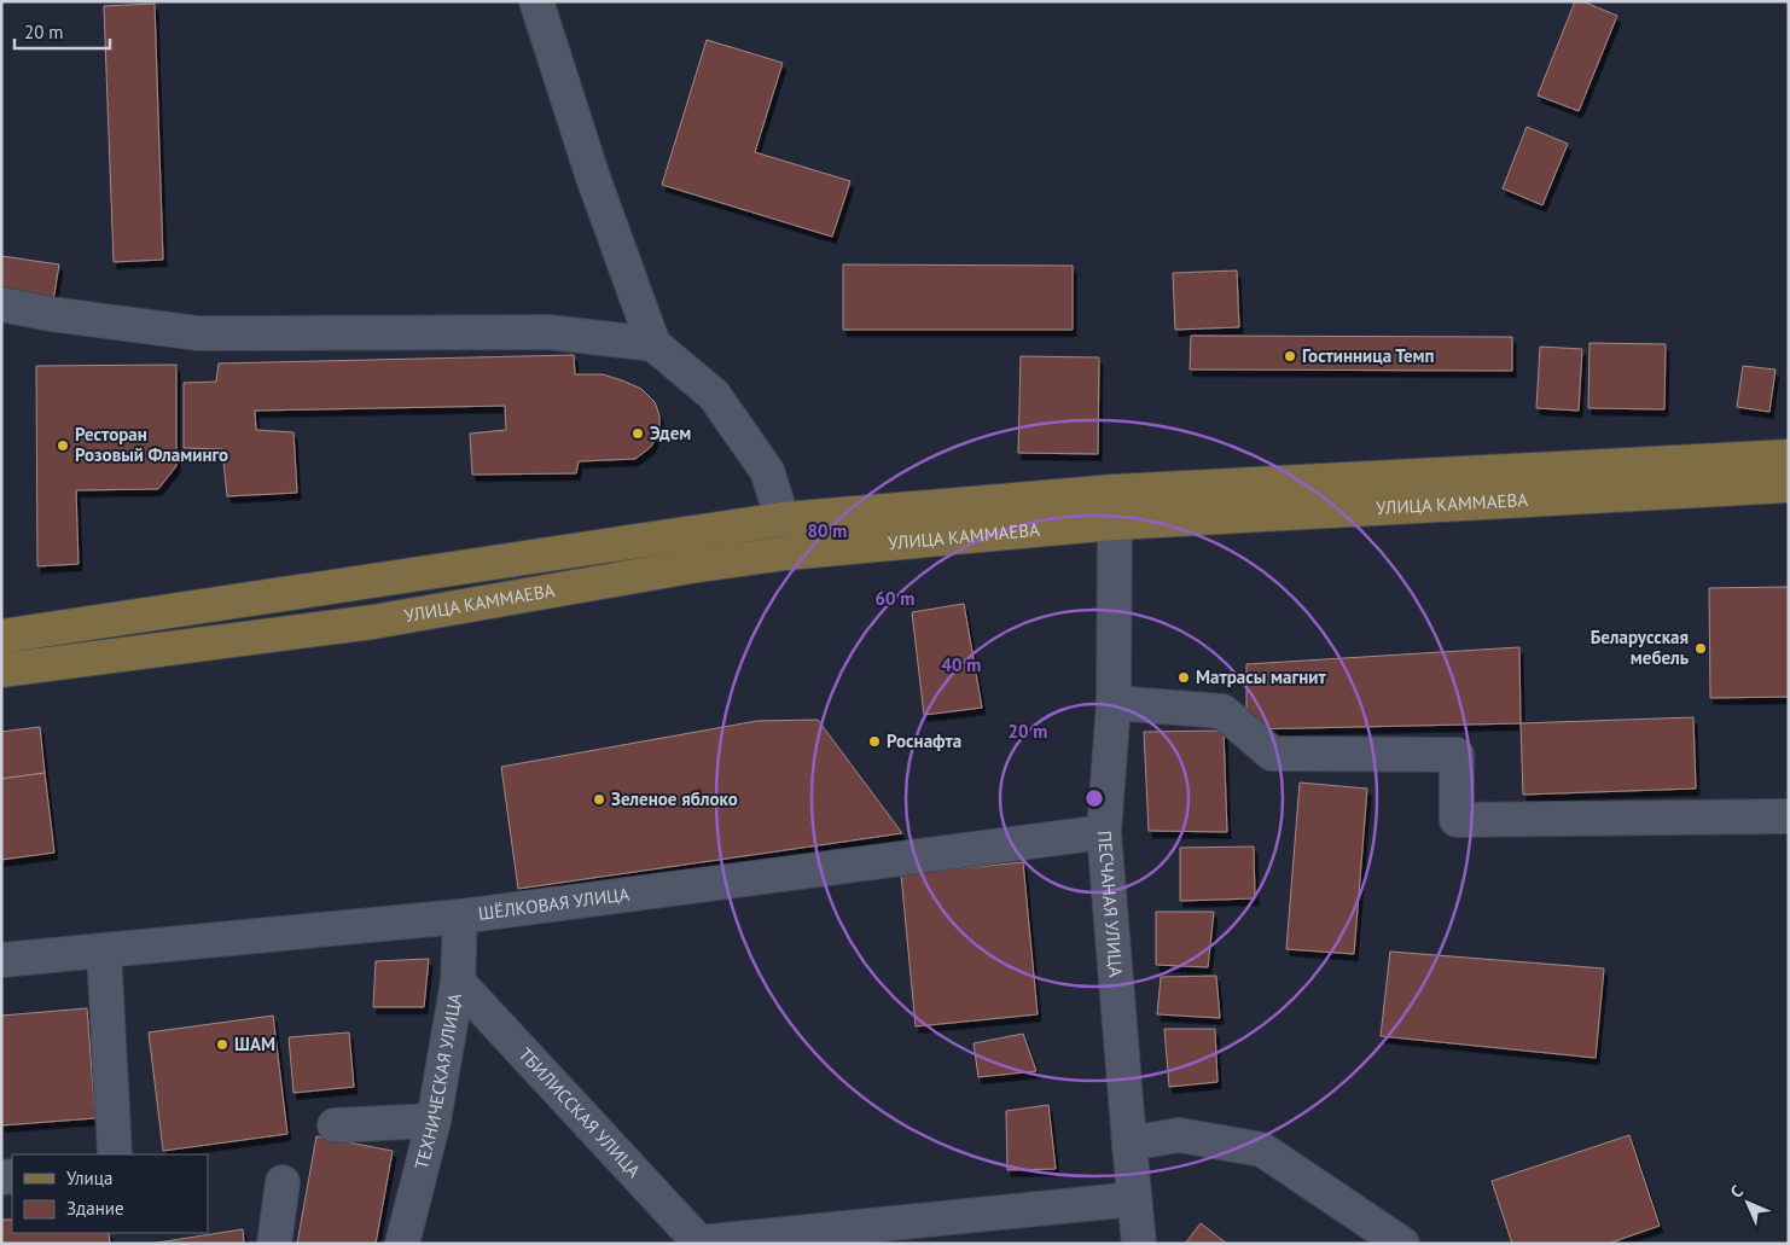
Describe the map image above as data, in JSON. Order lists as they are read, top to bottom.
{
  "streets": {
    "main road": ["УЛИЦА КАММАЕВА"],
    "street": [
      "ШЁЛКОВАЯ УЛИЦА",
      "ПЕСЧАНАЯ УЛИЦА",
      "ТЕХНИЧЕСКАЯ УЛИЦА",
      "ТБИЛИССКАЯ УЛИЦА"
    ]
  },
  "crossings": [
    ["УЛИЦА КАММАЕВА", "ПЕСЧАНАЯ УЛИЦА"],
    ["ШЁЛКОВАЯ УЛИЦА", "ПЕСЧАНАЯ УЛИЦА"],
    ["ШЁЛКОВАЯ УЛИЦА", "ТЕХНИЧЕСКАЯ УЛИЦА"],
    ["ТЕХНИЧЕСКАЯ УЛИЦА", "ТБИЛИССКАЯ УЛИЦА"]
  ],
  "places": [
    "Гостинница Темп",
    "Эдем",
    "Ресторан Розовый Фламинго",
    "Беларусская мебель",
    "Матрасы магнит",
    "Роснафта",
    "Зеленое яблоко",
    "ШАМ"
  ],
  "legend": ["Улица", "Здание"],
  "scale_bar": "20 m",
  "north": "top left",
  "rings": [
    "80 m",
    "60 m",
    "40 m",
    "20 m"
  ]
}
